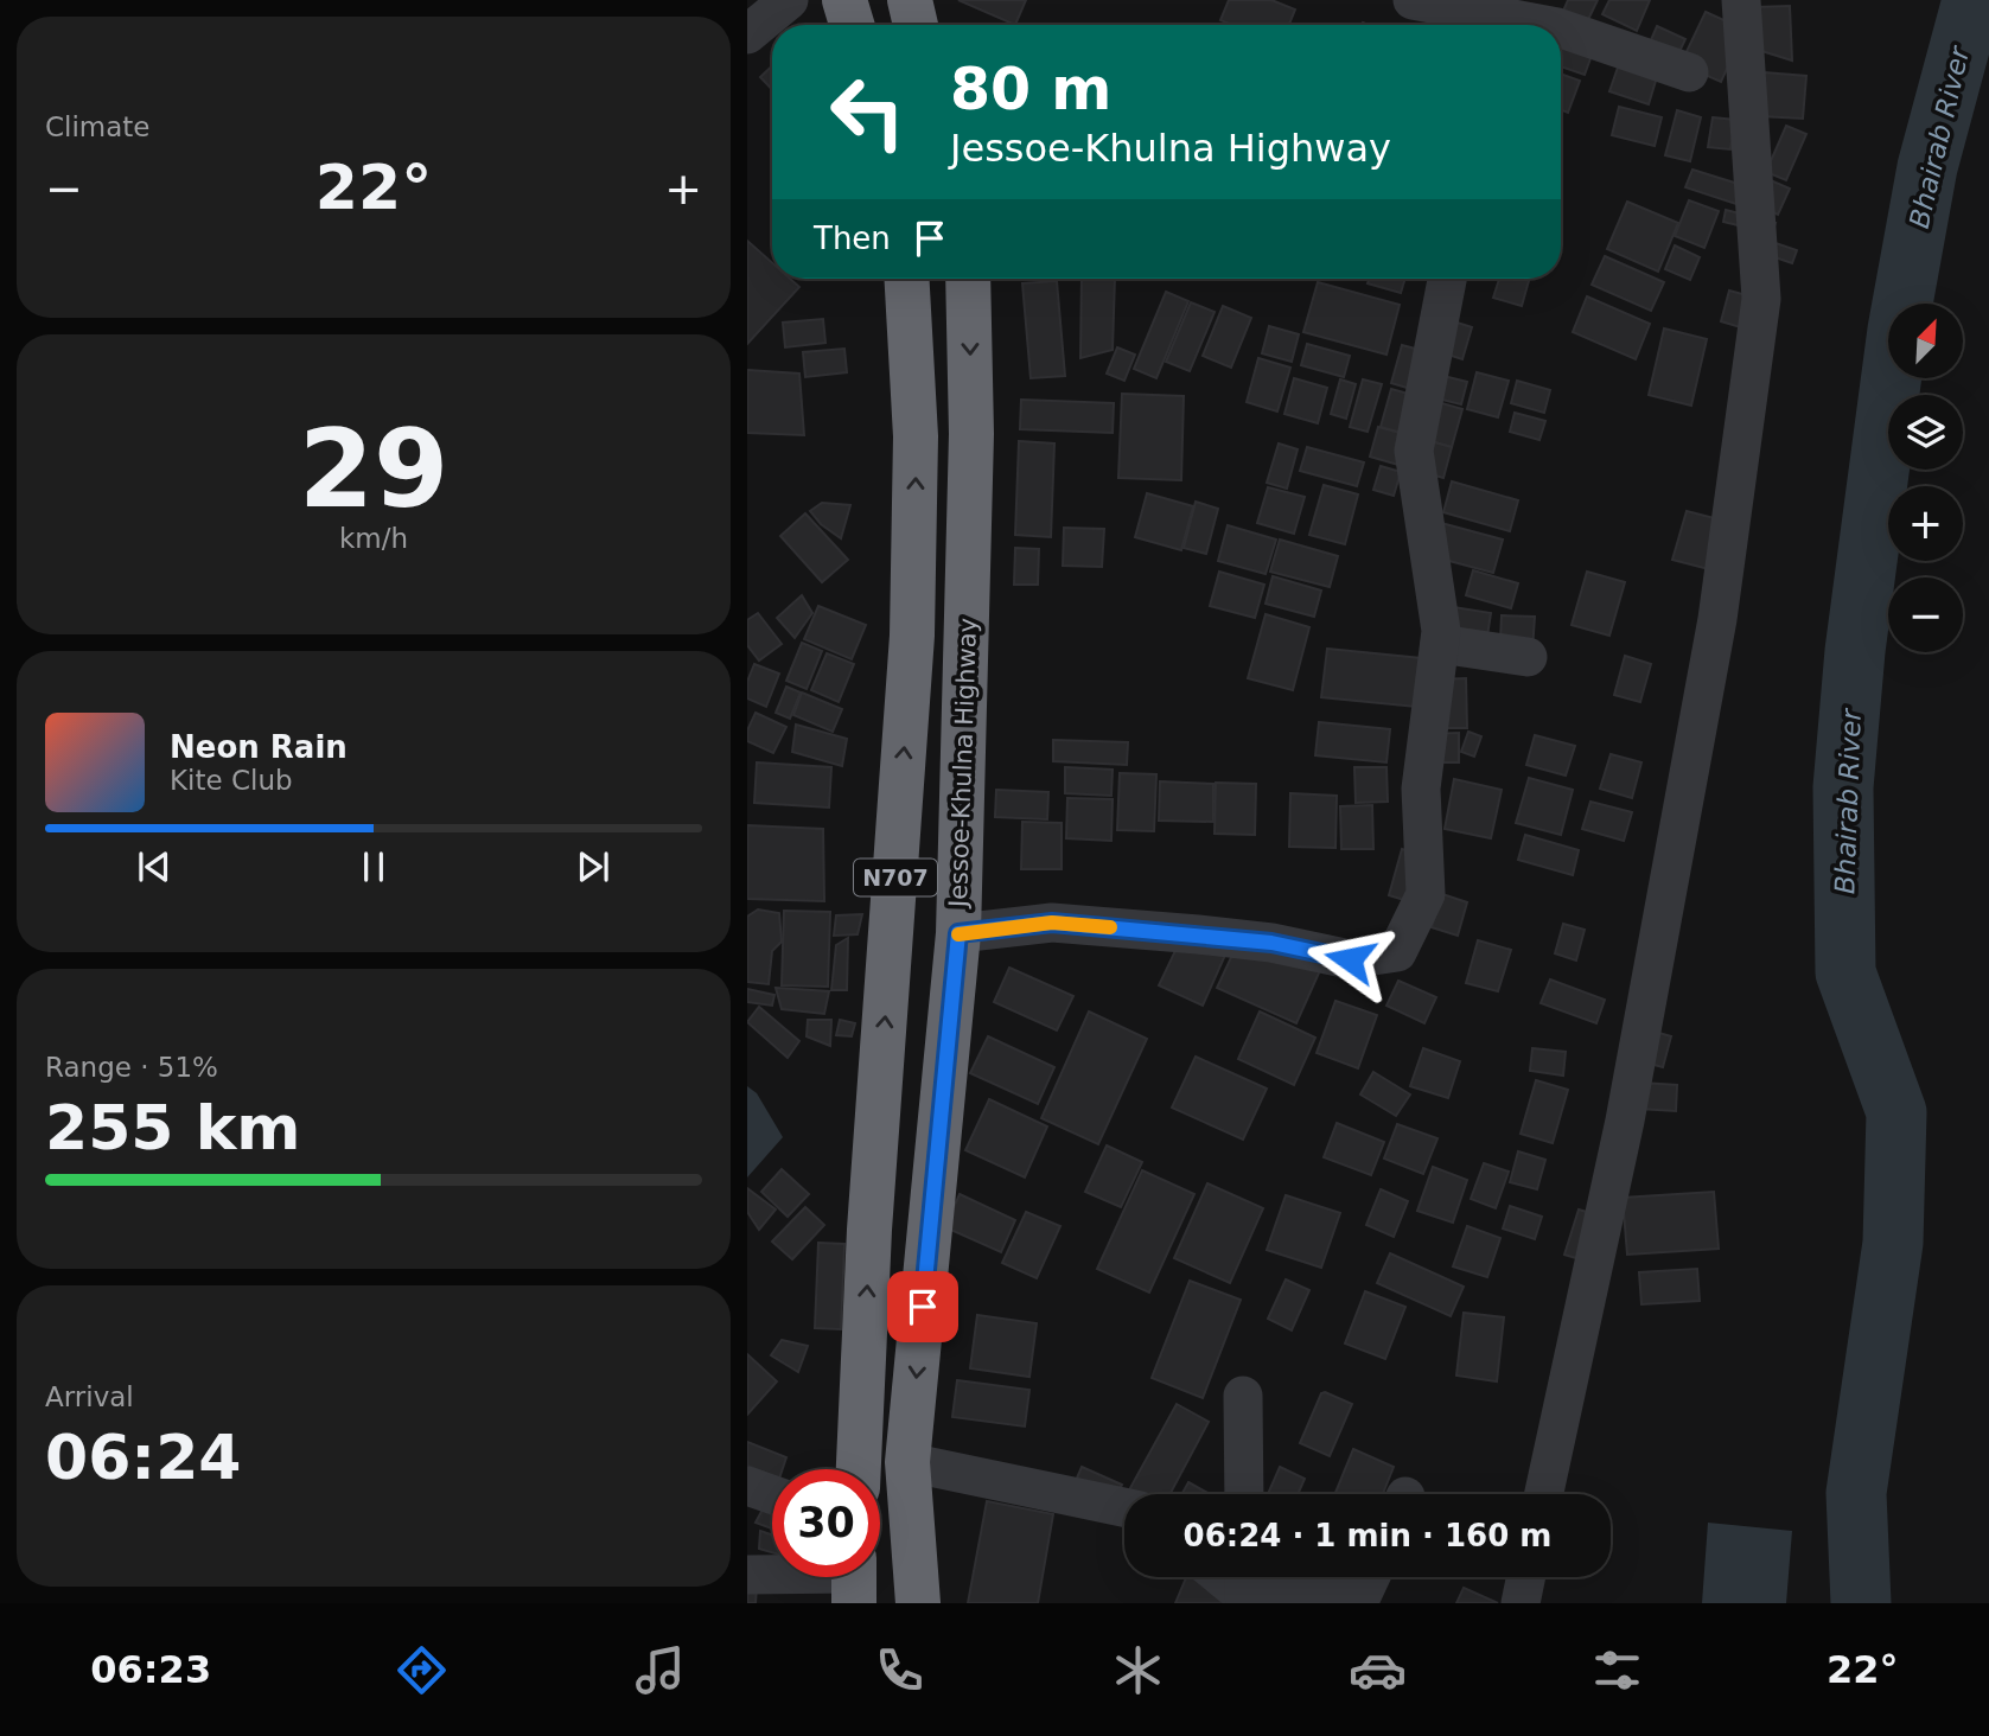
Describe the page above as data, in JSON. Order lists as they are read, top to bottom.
{
  "streets": {
    "highway": ["Jessoe-Khulna Highway", "N707"]
  },
  "water": ["Bhairab River"],
  "north": "top right",
  "page": {
    "tile": [
      "Climate",
      ["29", "km/h"],
      ["Range · 51%", "255 km"],
      ["Arrival", "06:24"]
    ],
    "turn": ["80 m", "Jessoe-Khulna Highway"],
    "heat": ["−", "22°", "+"],
    "then": "Then",
    "map_buttons": ["+", "−"],
    "song": ["Neon Rain", "Kite Club"],
    "limit": "30",
    "trip": "06:24 · 1 min · 160 m",
    "tabs": ["06:23", "22°"]
  }
}
